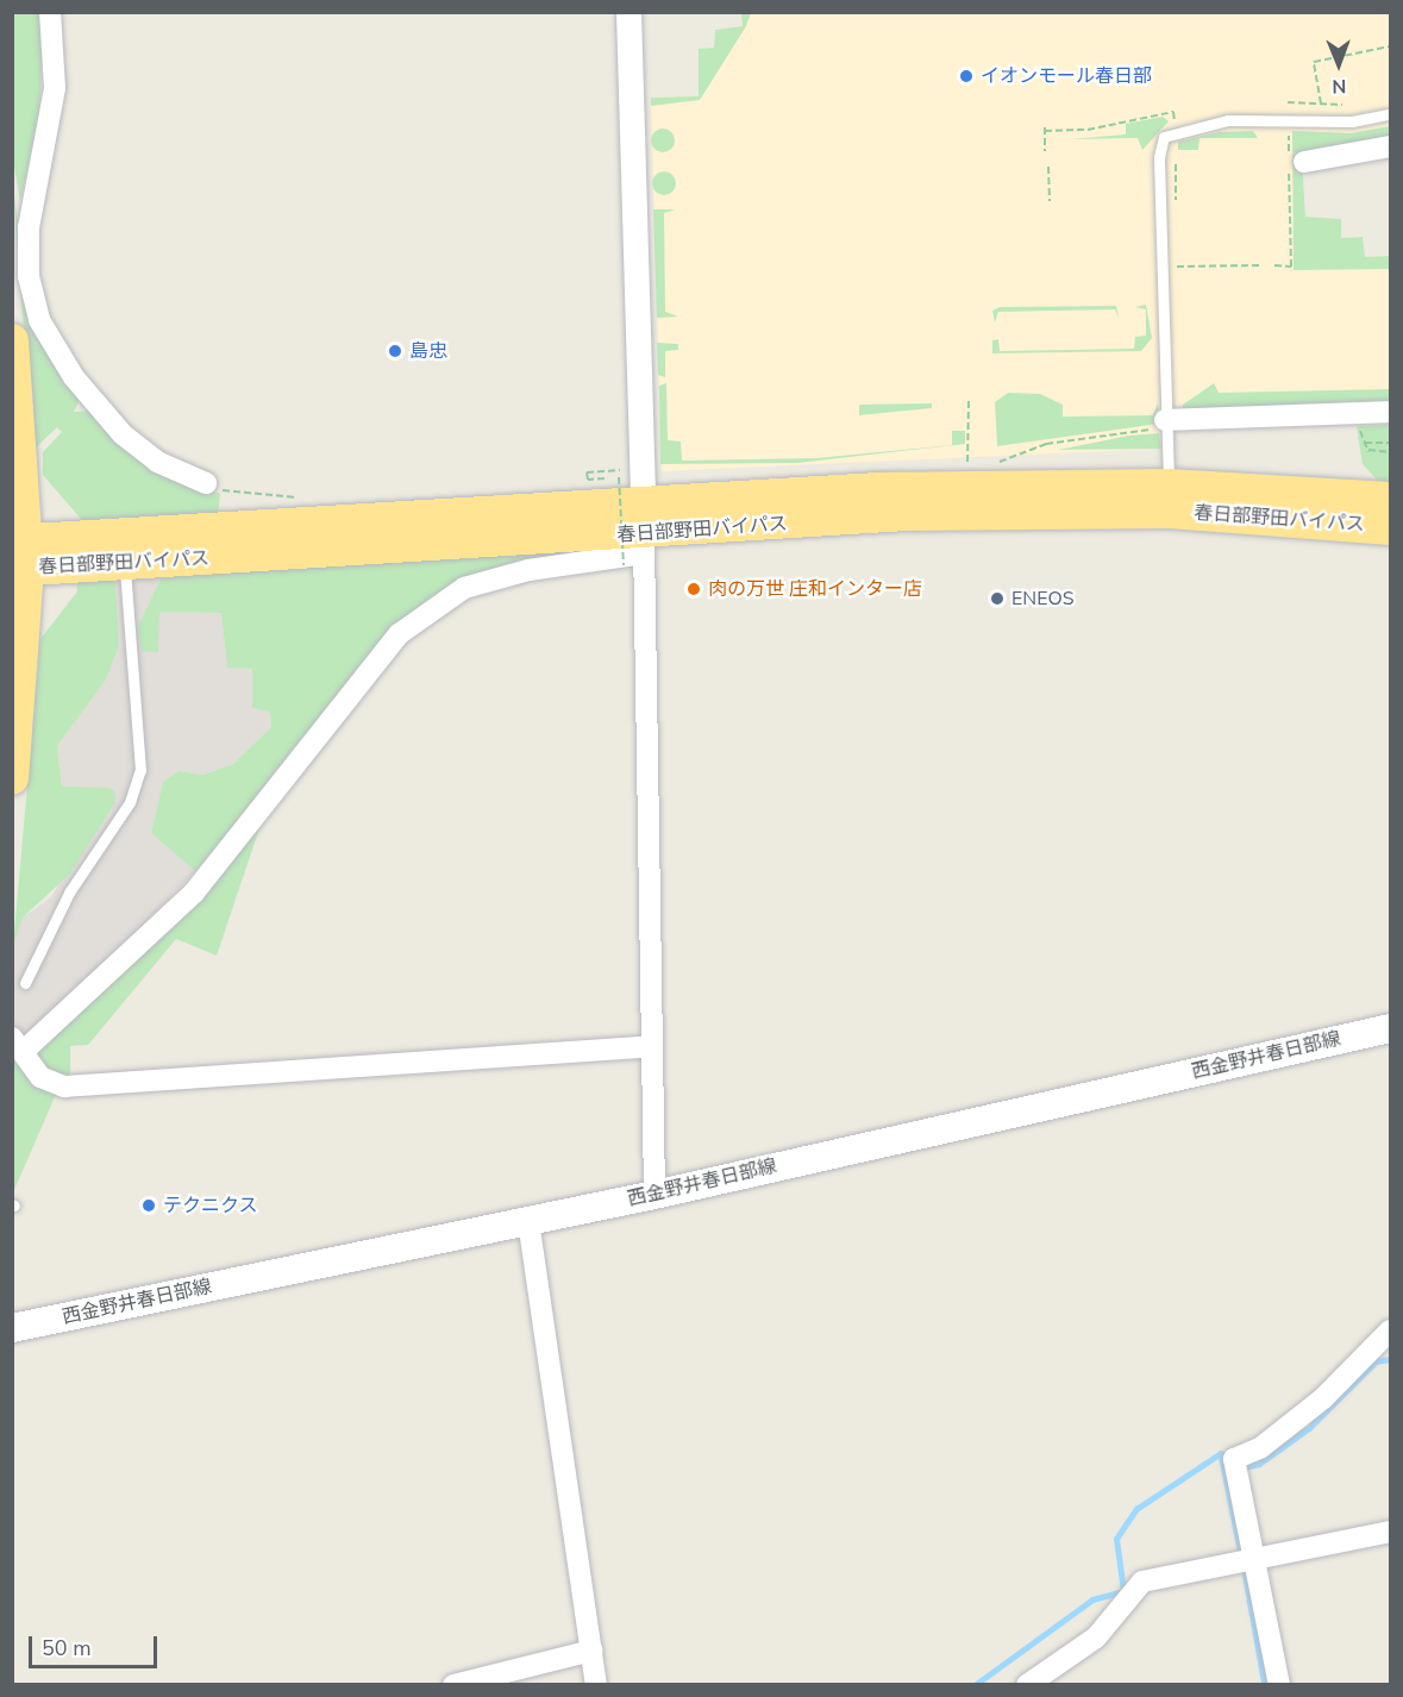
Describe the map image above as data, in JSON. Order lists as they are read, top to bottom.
{
  "streets": {
    "highway": ["春日部野田バイパス"],
    "main road": ["西金野井春日部線"]
  },
  "places": [
    "イオンモール春日部",
    "島忠",
    "肉の万世 庄和インター店",
    "ENEOS",
    "テクニクス"
  ],
  "scale_bar": "50 m",
  "north": "bottom"
}
